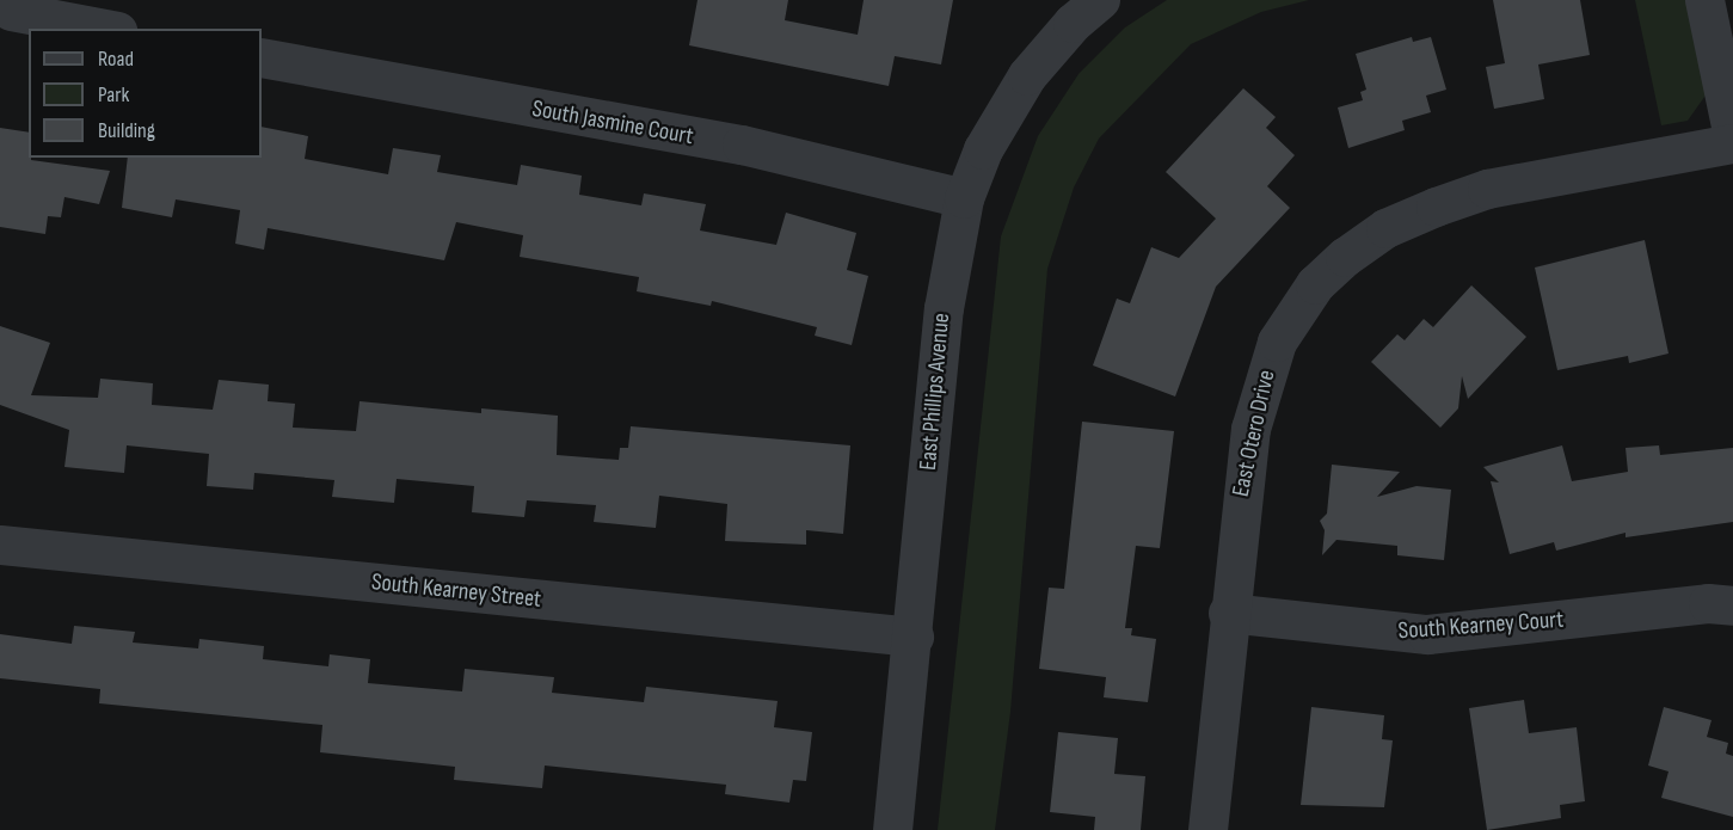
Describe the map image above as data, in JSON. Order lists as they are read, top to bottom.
{
  "streets": {
    "street": [
      "South Jasmine Court",
      "East Phillips Avenue",
      "East Otero Drive",
      "South Kearney Street",
      "South Kearney Court"
    ]
  },
  "crossings": [
    ["South Jasmine Court", "East Phillips Avenue"],
    ["East Phillips Avenue", "South Kearney Street"],
    ["East Otero Drive", "South Kearney Court"]
  ],
  "legend": ["Road", "Park", "Building"]
}
